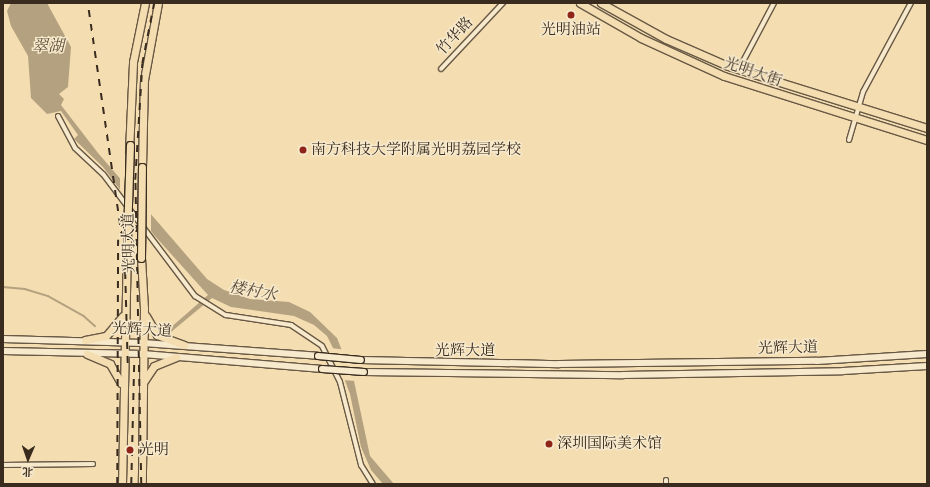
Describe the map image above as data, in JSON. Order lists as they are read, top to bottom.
{
  "streets": {
    "main road": ["光明大街", "光明大道", "光辉大道"],
    "street": ["竹华路"]
  },
  "crossings": [
    ["光明大道", "光辉大道"]
  ],
  "water": ["翠湖", "楼村水"],
  "places": [
    "光明油站",
    "南方科技大学附属光明荔园学校",
    "深圳国际美术馆",
    "光明"
  ],
  "north": "bottom"
}
